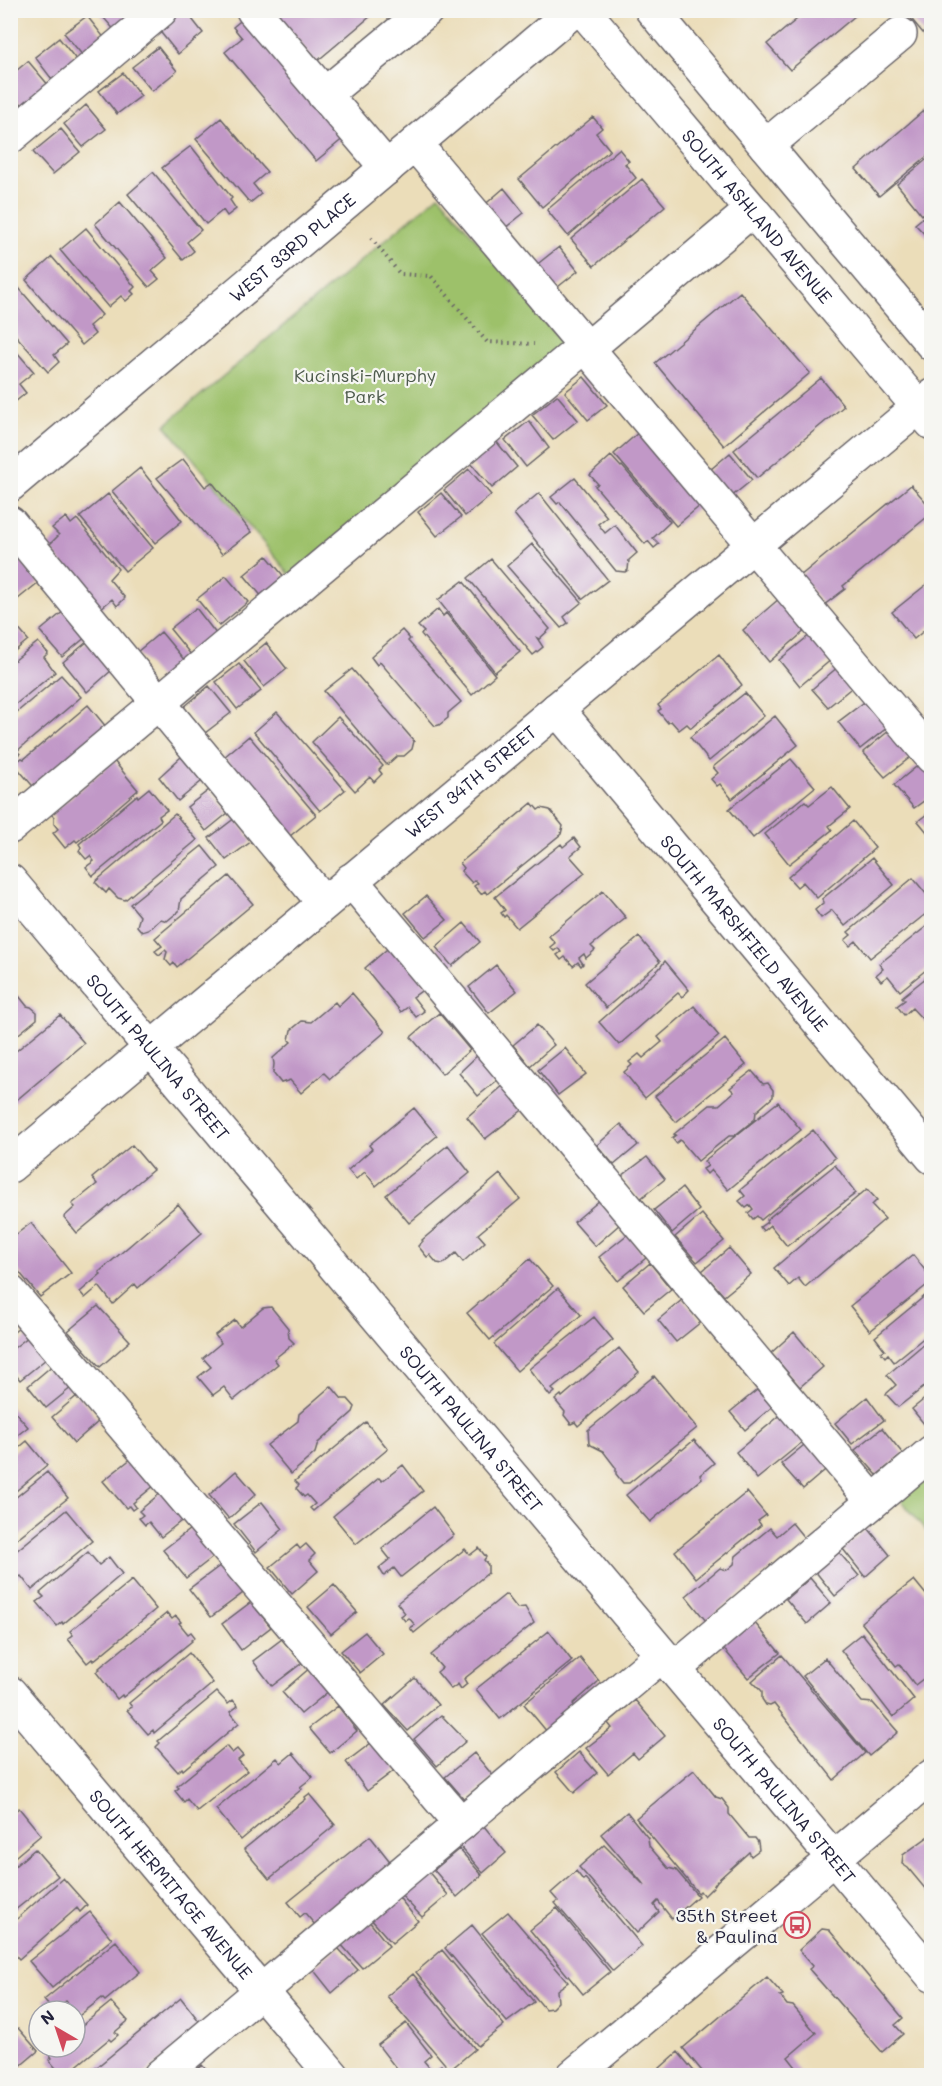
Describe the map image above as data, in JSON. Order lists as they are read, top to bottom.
{
  "streets": {
    "street": [
      "SOUTH ASHLAND AVENUE",
      "WEST 33RD PLACE",
      "WEST 34TH STREET",
      "SOUTH MARSHFIELD AVENUE",
      "SOUTH PAULINA STREET",
      "SOUTH HERMITAGE AVENUE"
    ]
  },
  "crossings": [
    ["SOUTH ASHLAND AVENUE", "WEST 34TH STREET"],
    ["WEST 34TH STREET", "SOUTH MARSHFIELD AVENUE"],
    ["WEST 34TH STREET", "SOUTH PAULINA STREET"]
  ],
  "parks": ["Kucinski-Murphy Park"],
  "places": {
    "bus stop": ["35th Street & Paulina"]
  },
  "north": "top left"
}
